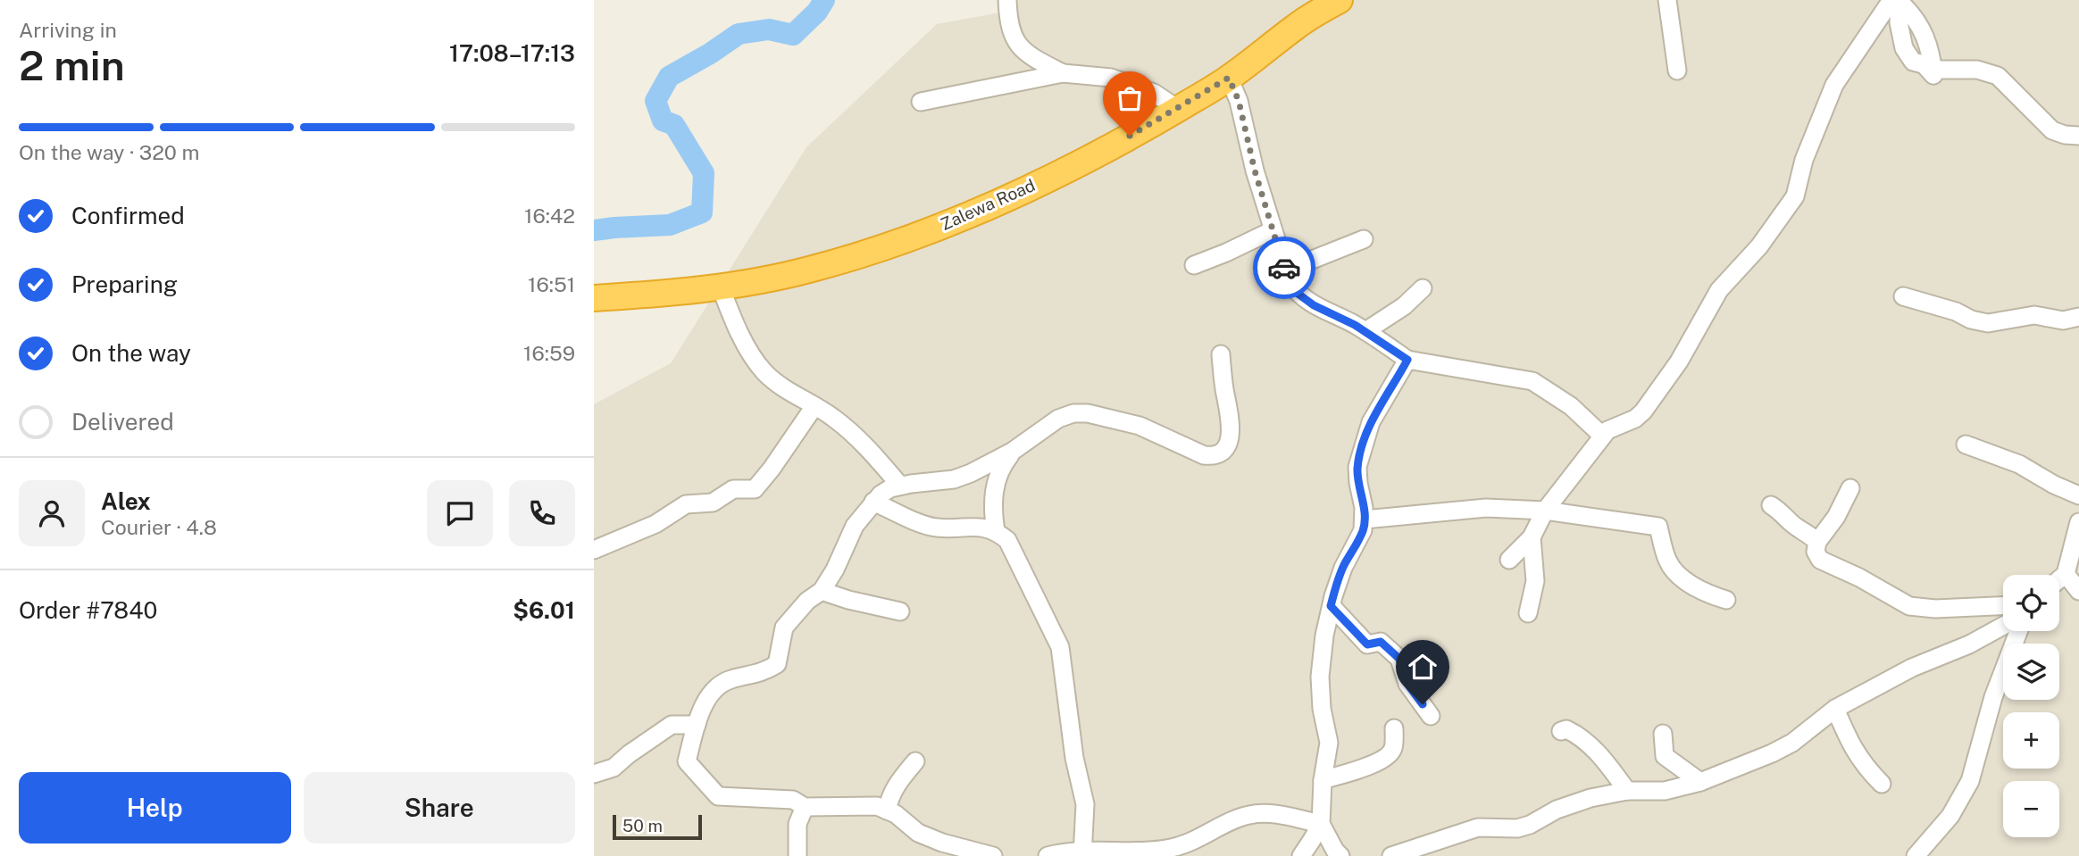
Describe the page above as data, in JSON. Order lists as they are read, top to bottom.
{
  "streets": {
    "highway": ["Zalewa Road"]
  },
  "scale_bar": "50 m",
  "page": {
    "heading": ["2 min", "Arriving in", "17:08–17:13"],
    "panel": [
      "Alex",
      "Courier · 4.8",
      "Order #7840",
      "$6.01"
    ],
    "bar": "On the way · 320 m",
    "list": [
      ["Confirmed", "16:42"],
      ["Preparing", "16:51"],
      ["On the way", "16:59"],
      "Delivered"
    ],
    "map_buttons": ["+", "−"],
    "buttons": ["Help", "Share"],
    "scale": "50 m"
  }
}
